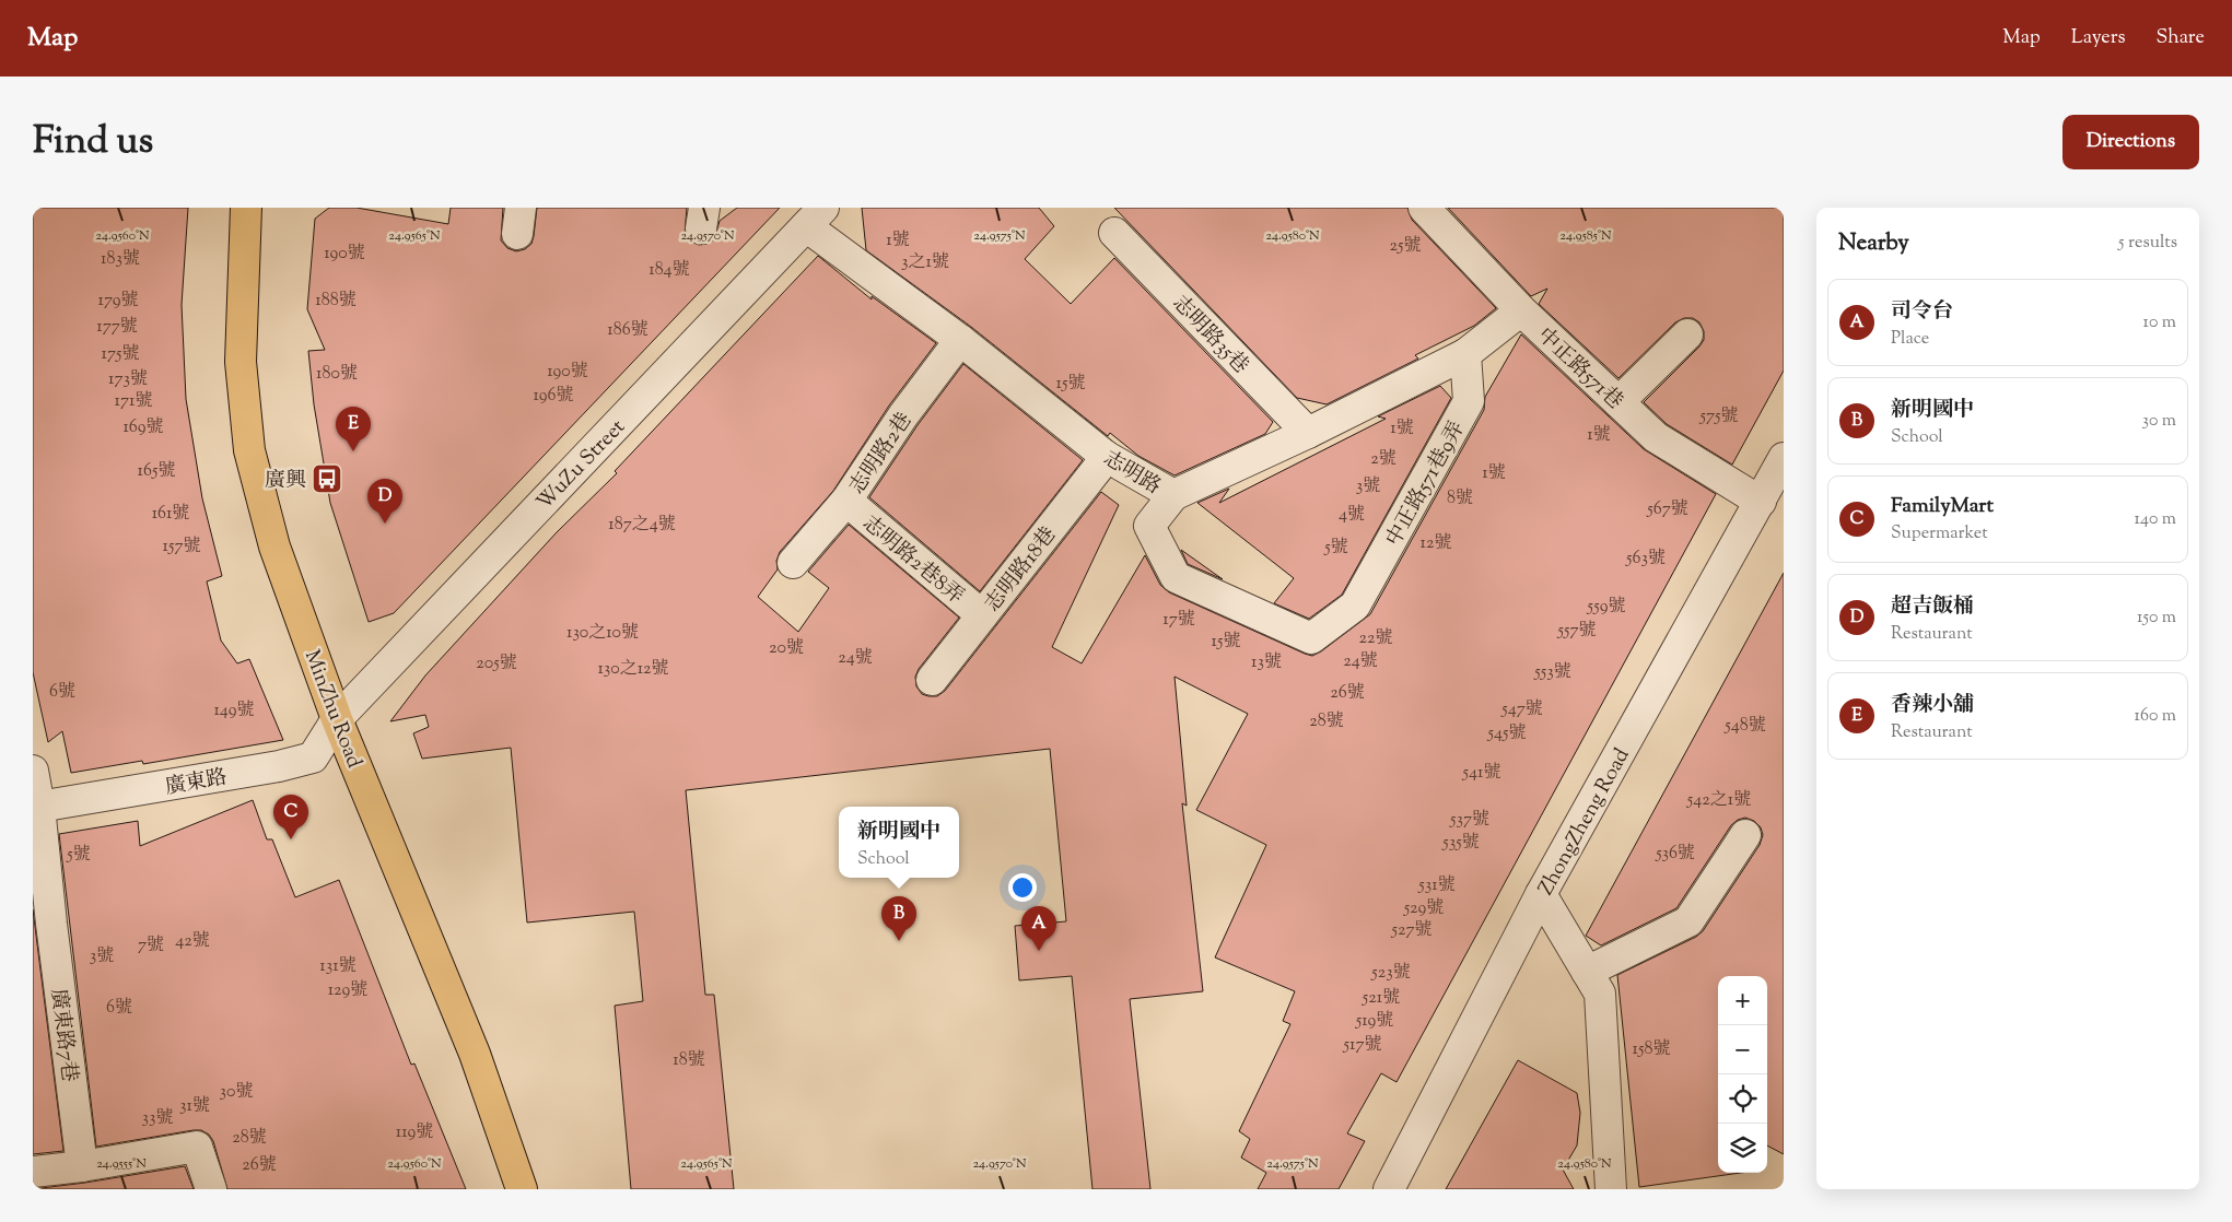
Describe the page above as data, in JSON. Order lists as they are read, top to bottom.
{
  "streets": {
    "main road": ["MinZhu Road"],
    "street": [
      "志明路35巷",
      "中正路571巷",
      "志明路2巷",
      "WuZu Street",
      "志明路",
      "中正路571巷9弄",
      "志明路2巷8弄",
      "志明路18巷",
      "廣東路",
      "ZhongZheng Road",
      "廣東路7巷"
    ]
  },
  "crossings": [
    ["志明路35巷", "志明路"],
    ["中正路571巷", "志明路"],
    ["中正路571巷", "ZhongZheng Road"],
    ["志明路2巷", "志明路"],
    ["志明路2巷", "志明路2巷8弄"],
    ["WuZu Street", "志明路"],
    ["WuZu Street", "MinZhu Road"],
    ["WuZu Street", "廣東路"],
    ["志明路", "中正路571巷9弄"],
    ["志明路", "志明路18巷"],
    ["志明路2巷8弄", "志明路18巷"],
    ["MinZhu Road", "廣東路"],
    ["廣東路", "廣東路7巷"]
  ],
  "places": {
    "bus stop": ["廣興"]
  },
  "house_numbers": [
    "1號",
    "25號",
    "190號",
    "183號",
    "3之1號",
    "184號",
    "179號",
    "188號",
    "177號",
    "186號",
    "175號",
    "190號",
    "180號",
    "173號",
    "15號",
    "196號",
    "171號",
    "575號",
    "169號",
    "1號",
    "1號",
    "2號",
    "165號",
    "1號",
    "3號",
    "8號",
    "567號",
    "161號",
    "4號",
    "187之4號",
    "12號",
    "157號",
    "5號",
    "563號",
    "559號",
    "17號",
    "557號",
    "130之10號",
    "22號",
    "15號",
    "20號",
    "24號",
    "24號",
    "13號",
    "205號",
    "130之12號",
    "553號",
    "6號",
    "26號",
    "547號",
    "149號",
    "28號",
    "548號",
    "545號",
    "541號",
    "542之1號",
    "537號",
    "535號",
    "536號",
    "5號",
    "531號",
    "529號",
    "527號",
    "42號",
    "7號",
    "3號",
    "131號",
    "523號",
    "129號",
    "521號",
    "6號",
    "519號",
    "517號",
    "158號",
    "18號",
    "30號",
    "31號",
    "33號",
    "119號",
    "28號",
    "26號"
  ],
  "page": {
    "header": "Map",
    "nav": ["Map", "Layers", "Share"],
    "title": "Find us",
    "buttons": "Directions",
    "heading": ["Nearby", "5 results"],
    "list": [
      {
        "mark": "A",
        "name": "司令台",
        "note": "Place",
        "value": "10 m"
      },
      {
        "mark": "B",
        "name": "新明國中",
        "note": "School",
        "value": "30 m"
      },
      {
        "mark": "C",
        "name": "FamilyMart",
        "note": "Supermarket",
        "value": "140 m"
      },
      {
        "mark": "D",
        "name": "超吉飯桶",
        "note": "Restaurant",
        "value": "150 m"
      },
      {
        "mark": "E",
        "name": "香辣小舖",
        "note": "Restaurant",
        "value": "160 m"
      }
    ],
    "pins": [
      "E",
      "D",
      "C",
      "B",
      "A"
    ],
    "popup": ["新明國中", "School"],
    "map_buttons": ["+", "−"]
  },
  "coordinates": [
    "24.9560°N",
    "24.9565°N",
    "24.9570°N",
    "24.9575°N",
    "24.9580°N",
    "24.9585°N",
    "24.9555°N"
  ]
}
